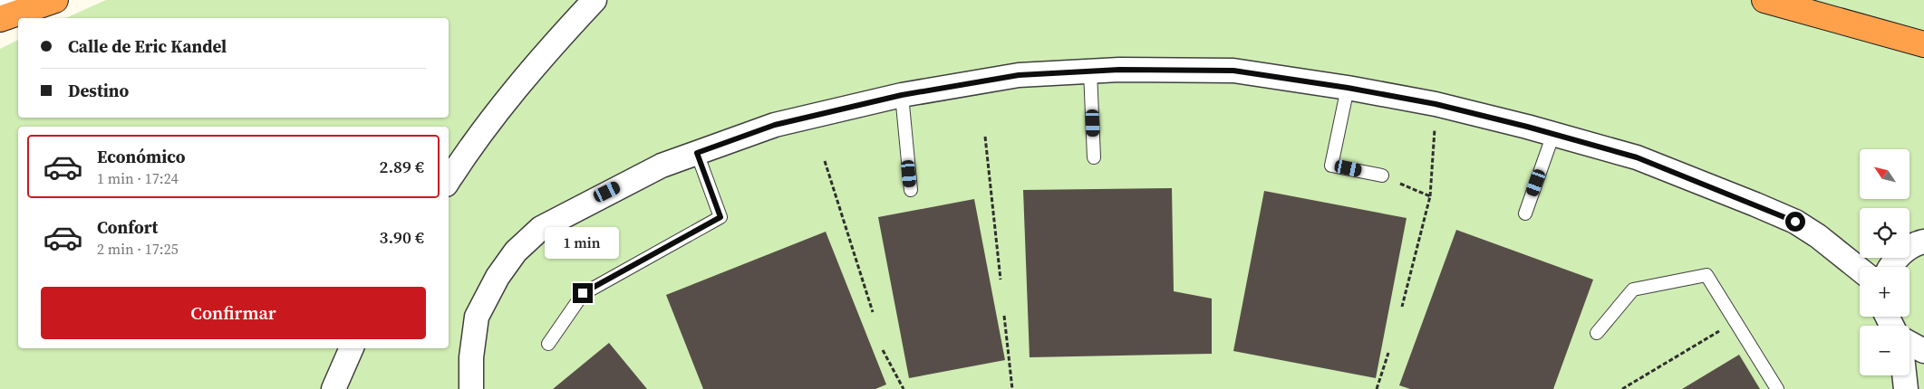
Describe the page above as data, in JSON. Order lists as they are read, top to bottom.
{
  "north": "top left",
  "page": {
    "banner": ["Calle de Eric Kandel", "Destino"],
    "list": [
      {
        "name": "Económico",
        "note": "1 min · 17:24",
        "value": "2.89 €"
      },
      {
        "name": "Confort",
        "note": "2 min · 17:25",
        "value": "3.90 €"
      }
    ],
    "map_buttons": ["+", "−"],
    "bubble": "1 min",
    "buttons": "Confirmar"
  }
}
